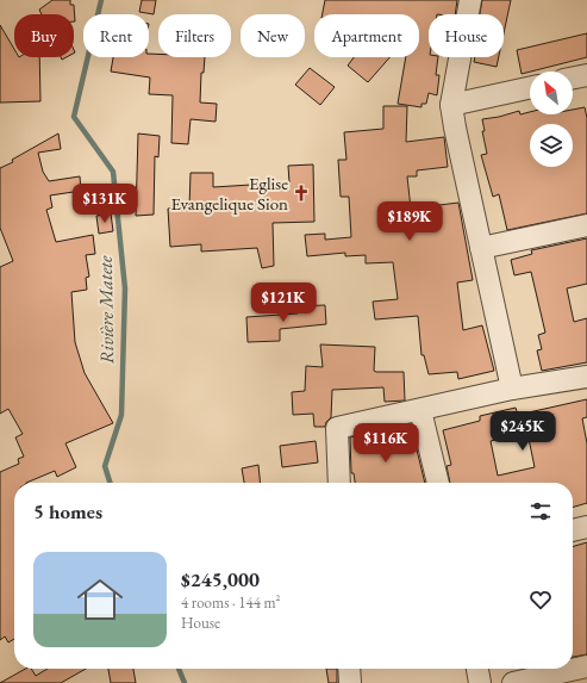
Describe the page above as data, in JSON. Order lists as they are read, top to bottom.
{
  "water": ["Rivière Matete"],
  "places": {
    "church": ["Eglise Evangelique Sion"]
  },
  "north": "top left",
  "page": {
    "chip": [
      "Buy",
      "Rent",
      "Filters",
      "New",
      "Apartment",
      "House"
    ],
    "price": [
      "$131K",
      "$189K",
      "$121K",
      "$245K",
      "$116K"
    ],
    "heading": "5 homes",
    "list": [
      {
        "name": "$245,000",
        "note": "4 rooms · 144 m² · House"
      }
    ]
  }
}
